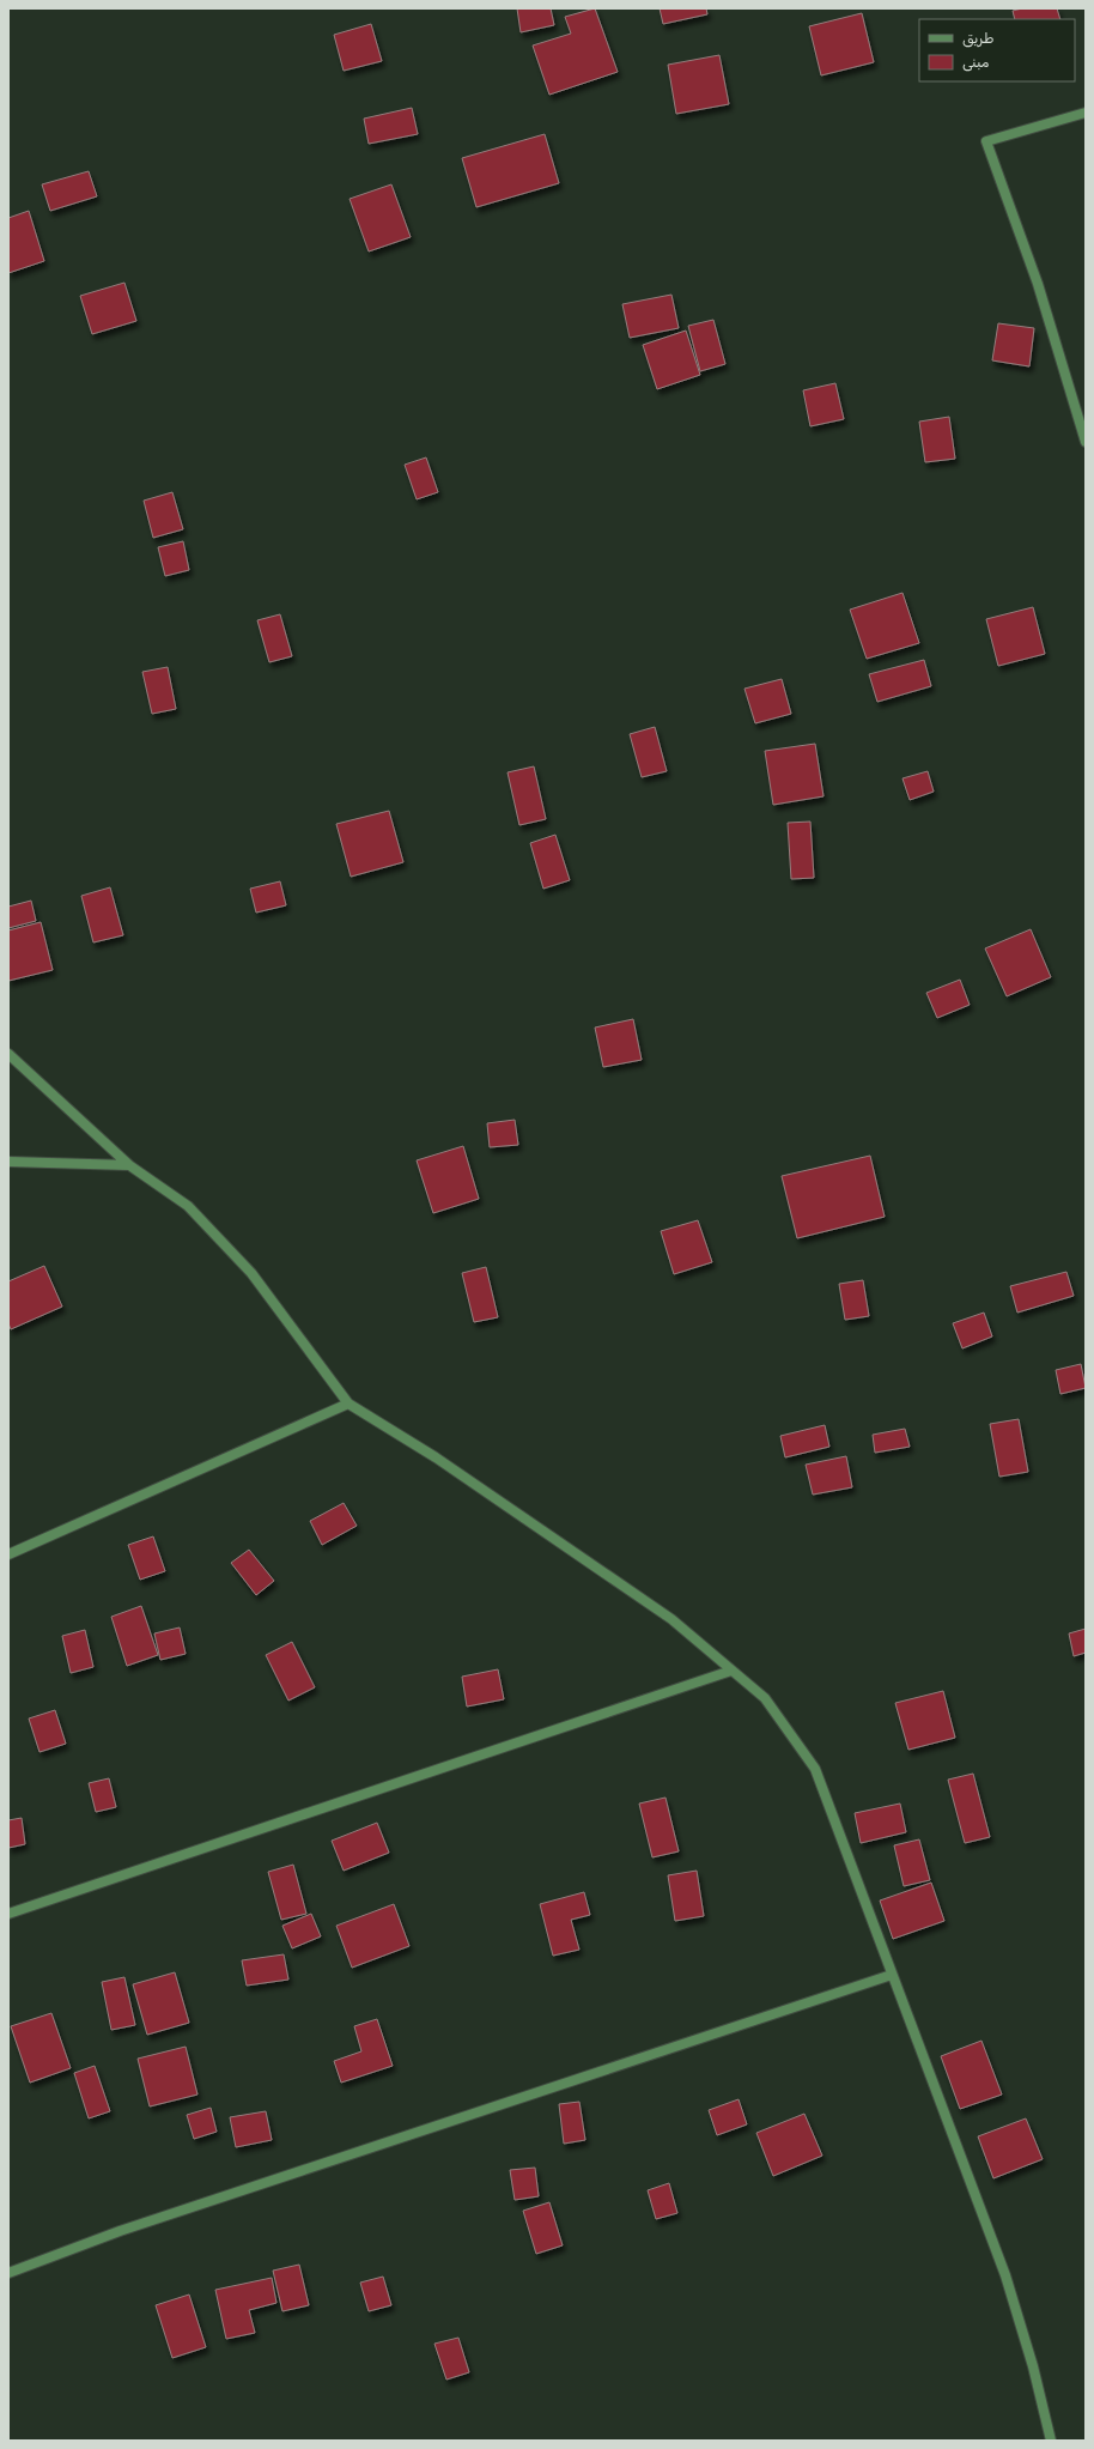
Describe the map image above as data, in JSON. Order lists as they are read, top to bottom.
{
  "legend": ["طريق", "مبنى"]
}
